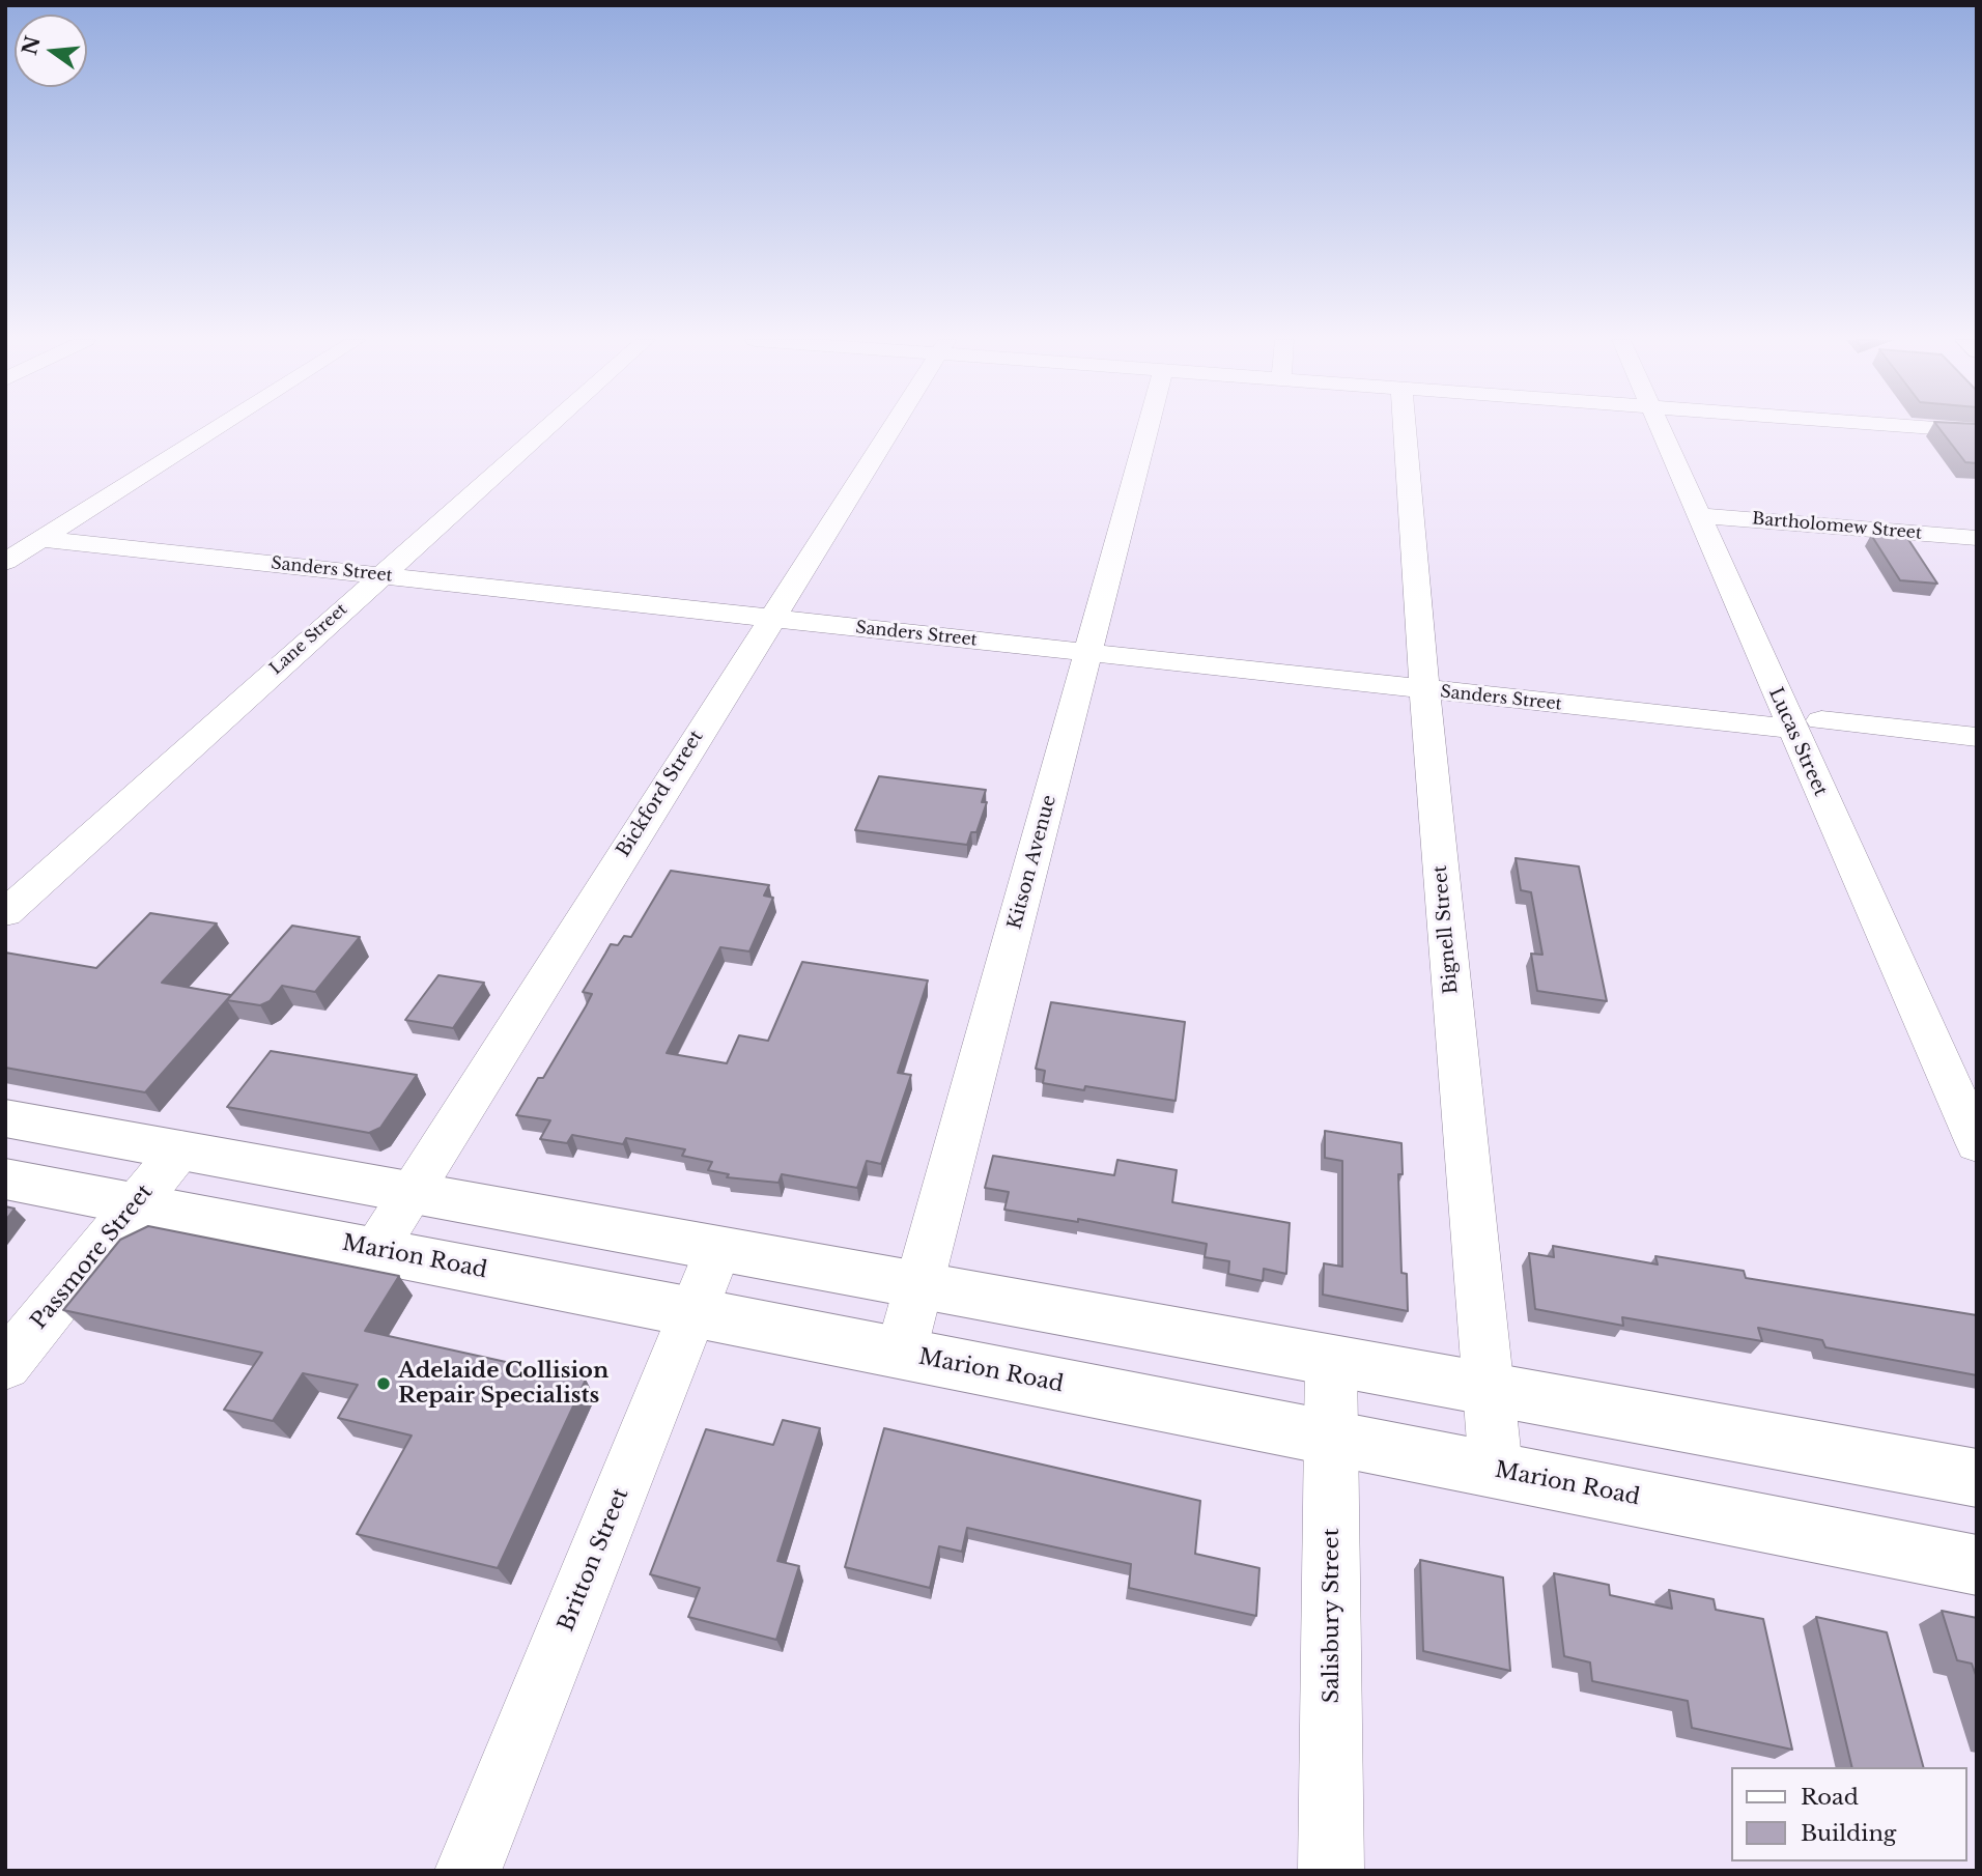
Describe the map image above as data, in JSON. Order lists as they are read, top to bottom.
{
  "streets": {
    "main road": ["Marion Road"],
    "street": [
      "Bartholomew Street",
      "Sanders Street",
      "Lane Street",
      "Lucas Street",
      "Bickford Street",
      "Kitson Avenue",
      "Bignell Street",
      "Passmore Street",
      "Britton Street",
      "Salisbury Street"
    ]
  },
  "crossings": [
    ["Bartholomew Street", "Lucas Street"],
    ["Sanders Street", "Lane Street"],
    ["Sanders Street", "Lucas Street"],
    ["Sanders Street", "Bickford Street"],
    ["Sanders Street", "Kitson Avenue"],
    ["Sanders Street", "Bignell Street"],
    ["Bickford Street", "Marion Road"],
    ["Kitson Avenue", "Marion Road"],
    ["Bignell Street", "Marion Road"],
    ["Passmore Street", "Marion Road"],
    ["Marion Road", "Britton Street"],
    ["Marion Road", "Salisbury Street"]
  ],
  "places": ["Adelaide Collision Repair Specialists"],
  "legend": ["Road", "Building"],
  "north": "left"
}
